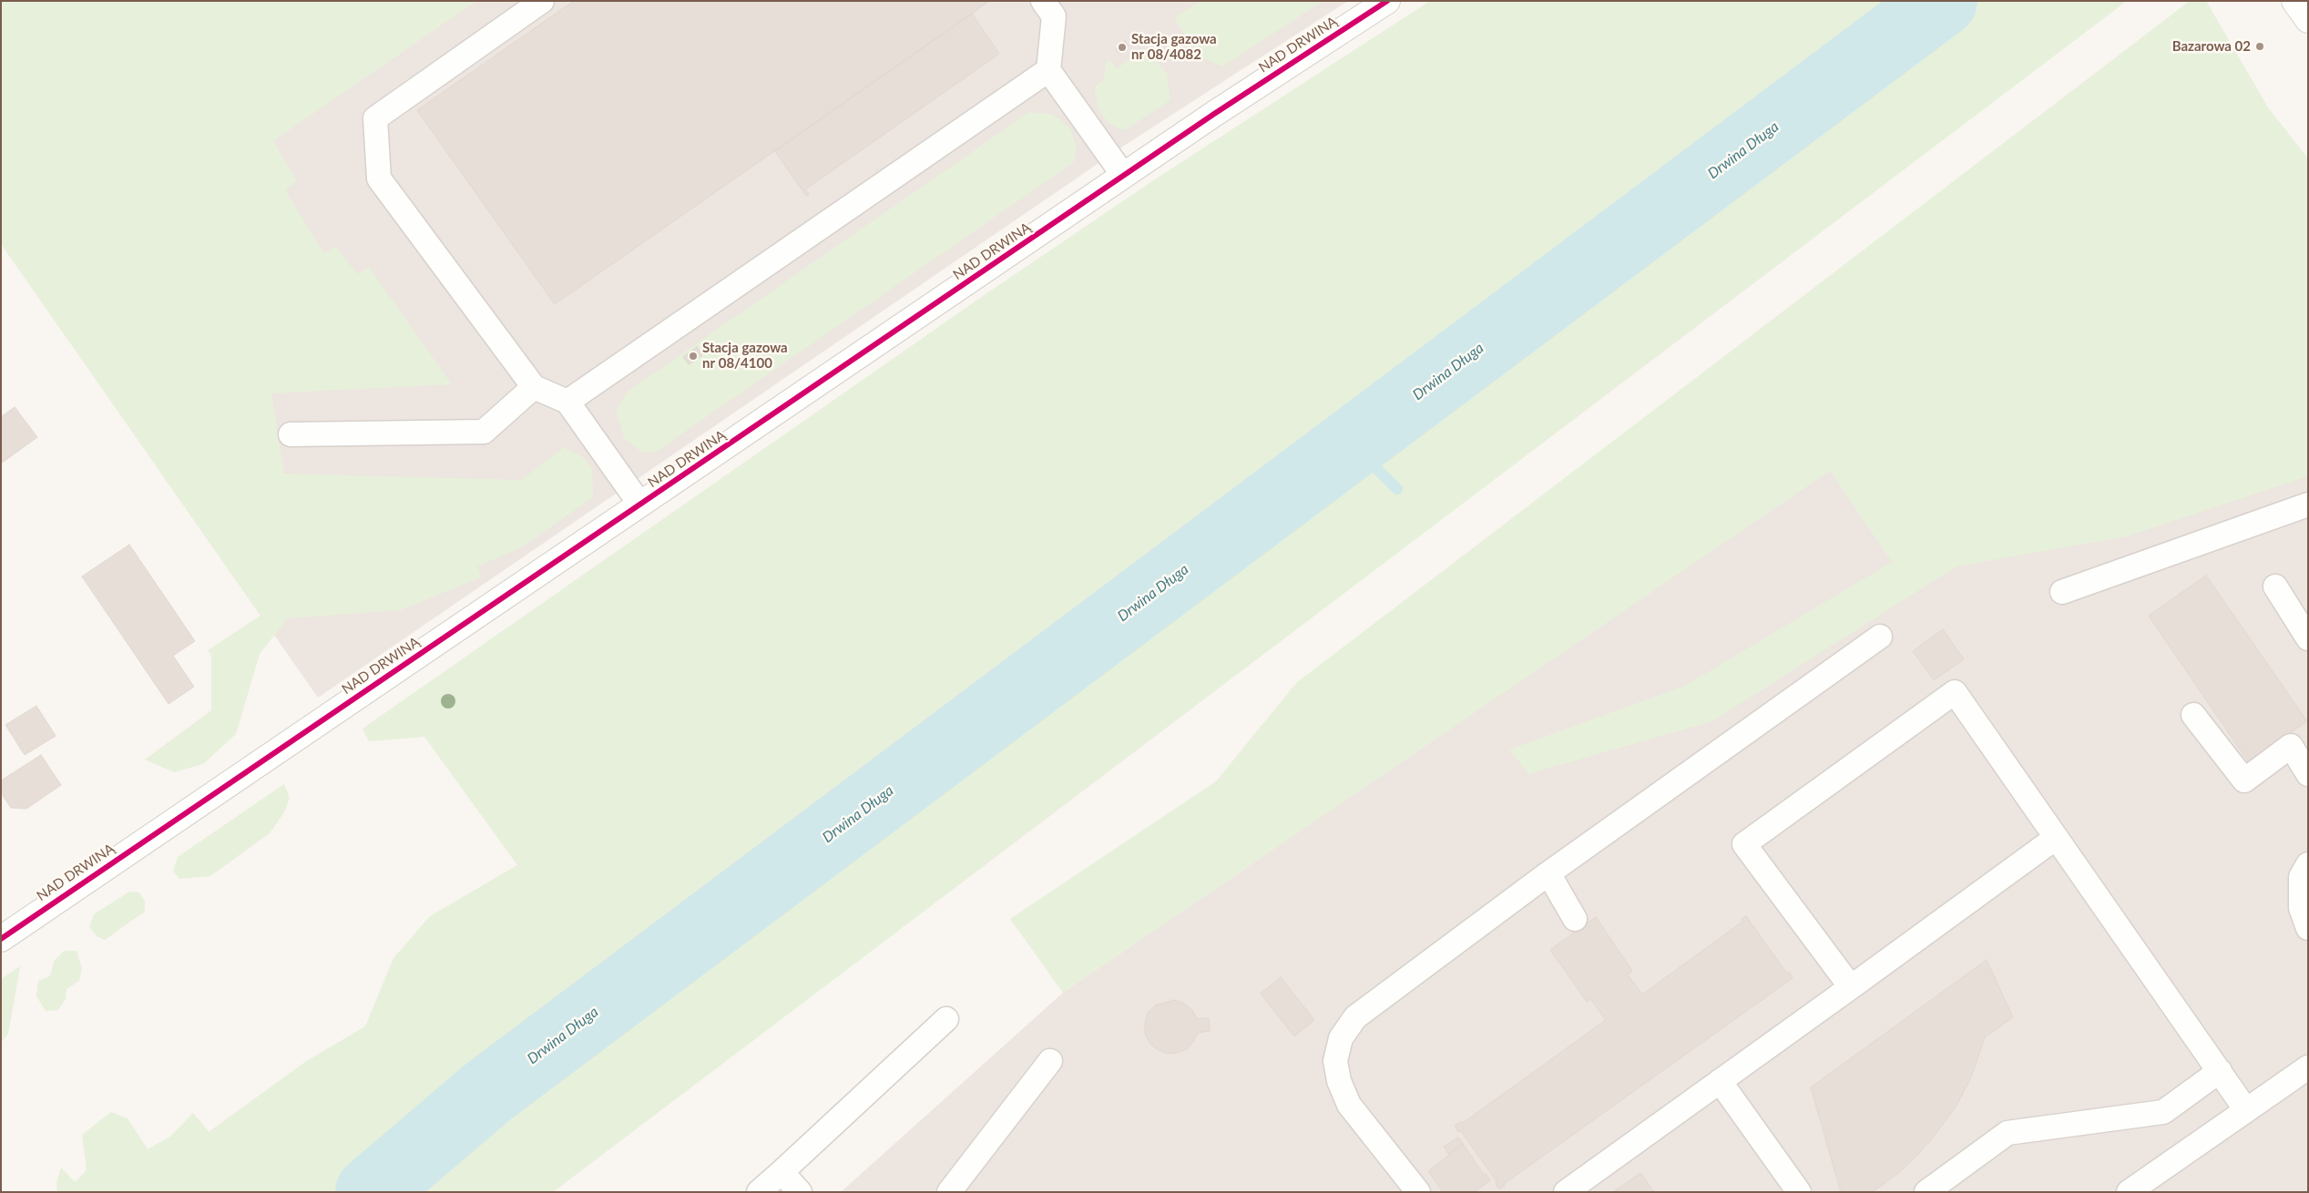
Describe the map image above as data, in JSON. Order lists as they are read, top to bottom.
{
  "streets": {
    "street": ["NAD DRWINĄ"]
  },
  "water": ["Drwina Długa"],
  "places": ["Bazarowa 02", "Stacja gazowa nr 08/4082", "Stacja gazowa nr 08/4100"]
}
